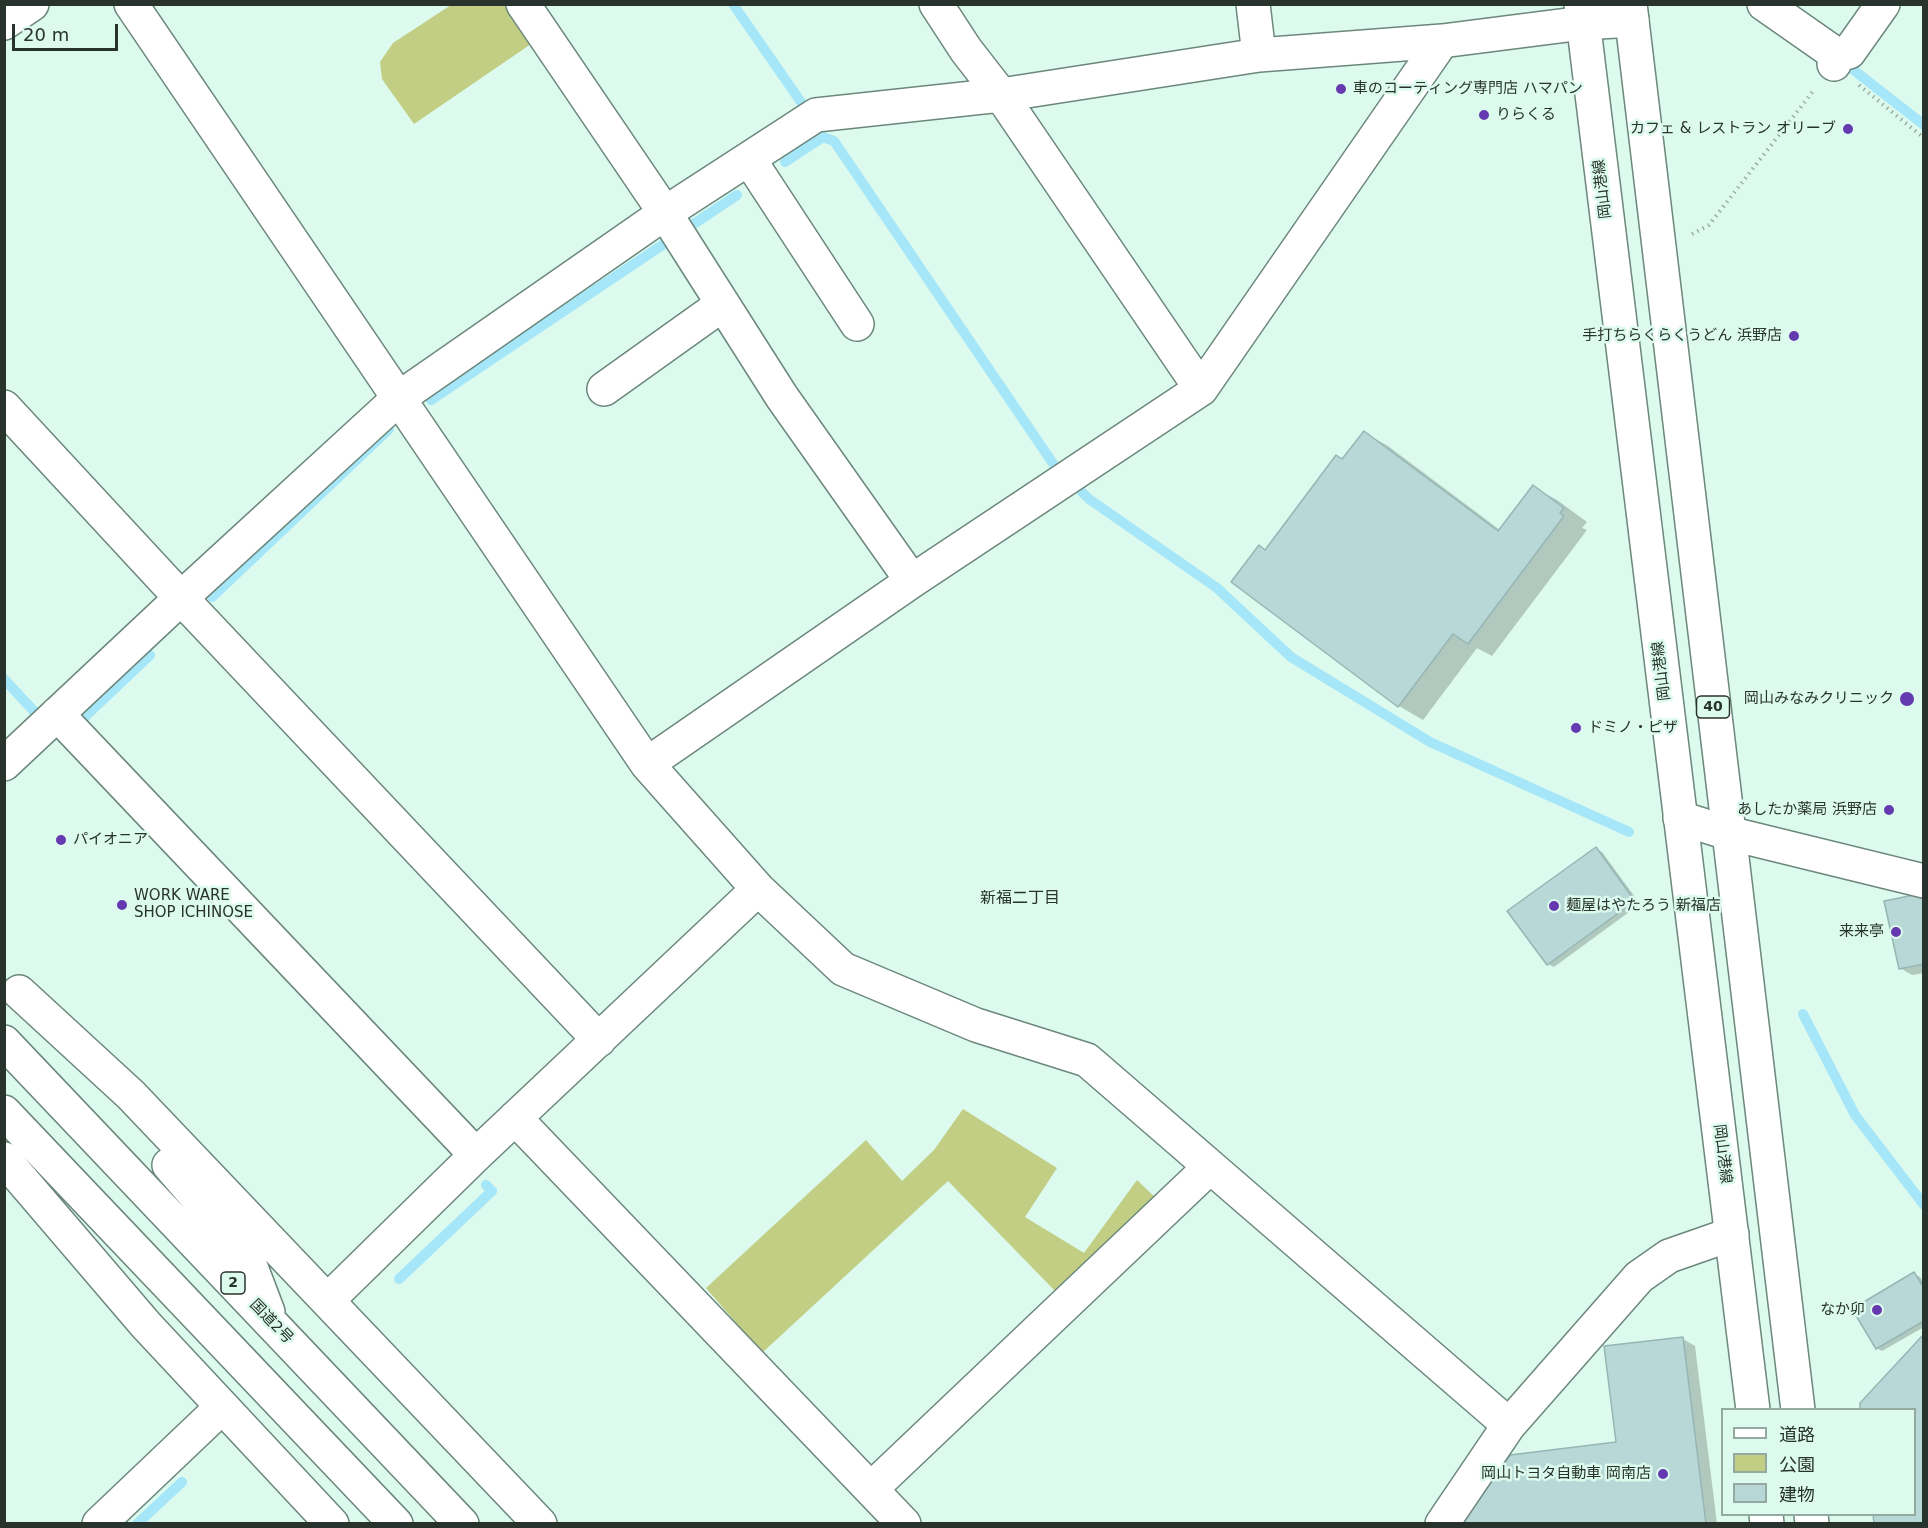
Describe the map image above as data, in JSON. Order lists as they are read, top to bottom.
{
  "streets": {
    "main road": [
      "岡山港線",
      "40",
      "2",
      "国道2号"
    ]
  },
  "districts": ["新福二丁目"],
  "places": [
    "車のコーティング専門店 ハマパン",
    "りらくる",
    "カフェ & レストラン オリーブ",
    "手打ちらくらくうどん 浜野店",
    "岡山みなみクリニック",
    "ドミノ・ピザ",
    "あしたか薬局 浜野店",
    "パイオニア",
    "WORK WARE SHOP ICHINOSE",
    "麺屋はやたろう 新福店",
    "来来亭",
    "なか卯",
    "岡山トヨタ自動車 岡南店"
  ],
  "legend": ["道路", "公園", "建物"],
  "scale_bar": "20 m"
}
